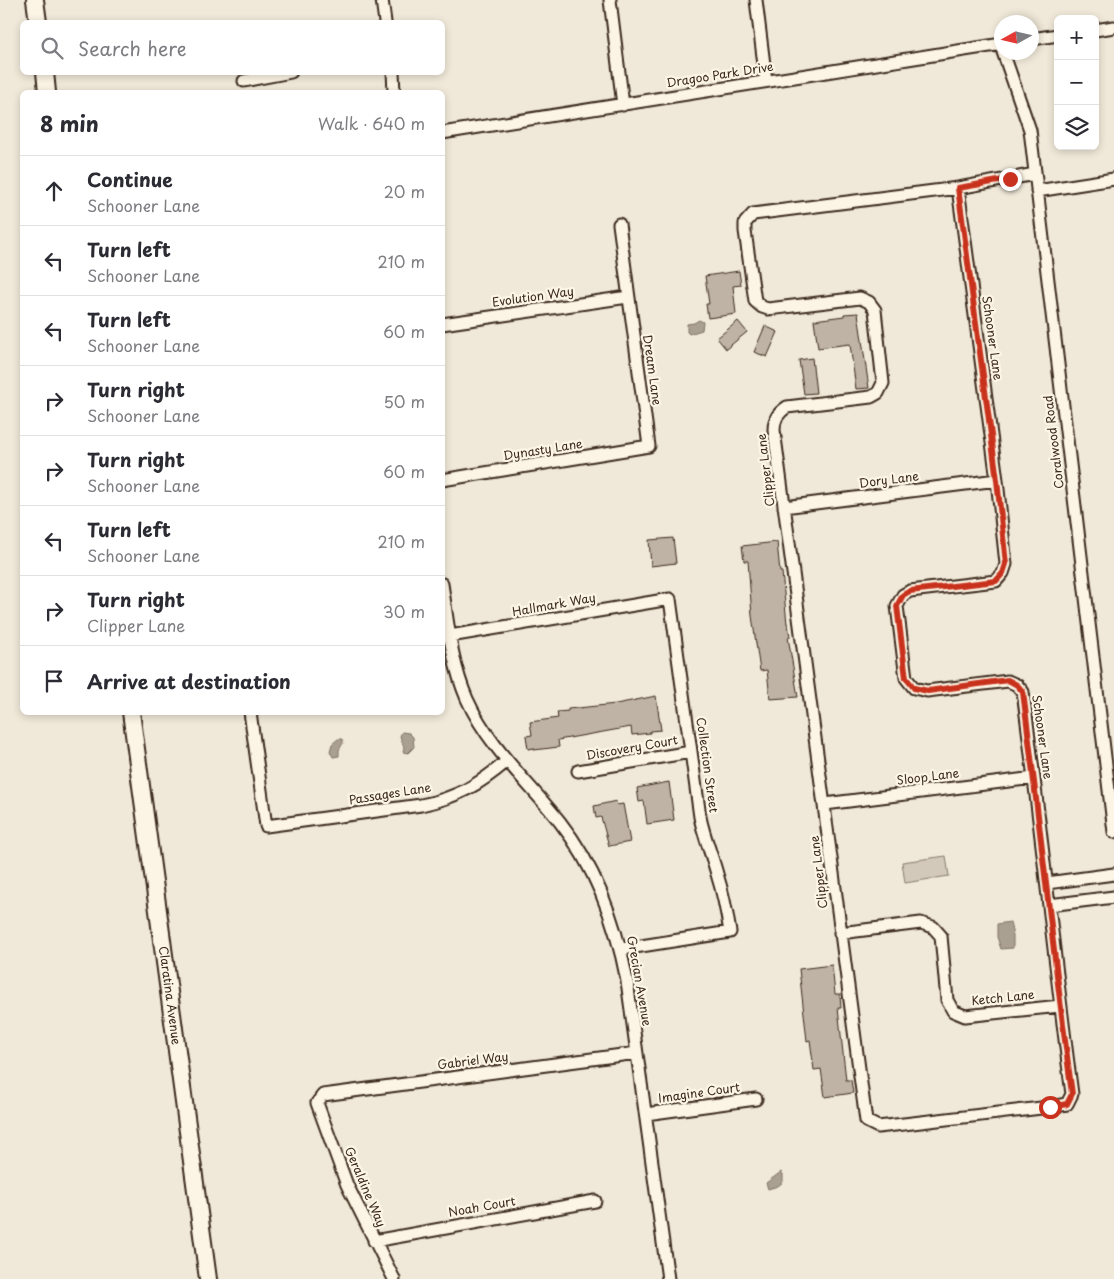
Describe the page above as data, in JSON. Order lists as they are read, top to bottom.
{
  "streets": {
    "main road": ["Claratina Avenue"],
    "street": [
      "Dragoo Park Drive",
      "Evolution Way",
      "Schooner Lane",
      "Dream Lane",
      "Coralwood Road",
      "Dynasty Lane",
      "Clipper Lane",
      "Dory Lane",
      "Hallmark Way",
      "Discovery Court",
      "Collection Street",
      "Sloop Lane",
      "Passages Lane",
      "Grecian Avenue",
      "Ketch Lane",
      "Gabriel Way",
      "Imagine Court",
      "Geraldine Way",
      "Noah Court"
    ]
  },
  "crossings": [
    ["Evolution Way", "Dream Lane"],
    ["Schooner Lane", "Clipper Lane"],
    ["Schooner Lane", "Dory Lane"],
    ["Schooner Lane", "Sloop Lane"],
    ["Schooner Lane", "Ketch Lane"],
    ["Dream Lane", "Dynasty Lane"],
    ["Coralwood Road", "Clipper Lane"],
    ["Clipper Lane", "Dory Lane"],
    ["Clipper Lane", "Sloop Lane"],
    ["Clipper Lane", "Ketch Lane"],
    ["Hallmark Way", "Collection Street"],
    ["Hallmark Way", "Grecian Avenue"],
    ["Discovery Court", "Collection Street"],
    ["Collection Street", "Grecian Avenue"],
    ["Passages Lane", "Grecian Avenue"],
    ["Grecian Avenue", "Gabriel Way"],
    ["Grecian Avenue", "Imagine Court"],
    ["Gabriel Way", "Geraldine Way"],
    ["Geraldine Way", "Noah Court"]
  ],
  "north": "left",
  "page": {
    "map_buttons": ["+", "−"],
    "search": "Search here",
    "heading": ["8 min", "Walk · 640 m"],
    "list": [
      ["Continue", "Schooner Lane", "20 m"],
      ["Turn left", "Schooner Lane", "210 m"],
      ["Turn left", "Schooner Lane", "60 m"],
      ["Turn right", "Schooner Lane", "50 m"],
      ["Turn right", "Schooner Lane", "60 m"],
      ["Turn left", "Schooner Lane", "210 m"],
      ["Turn right", "Clipper Lane", "30 m"],
      "Arrive at destination"
    ]
  }
}
